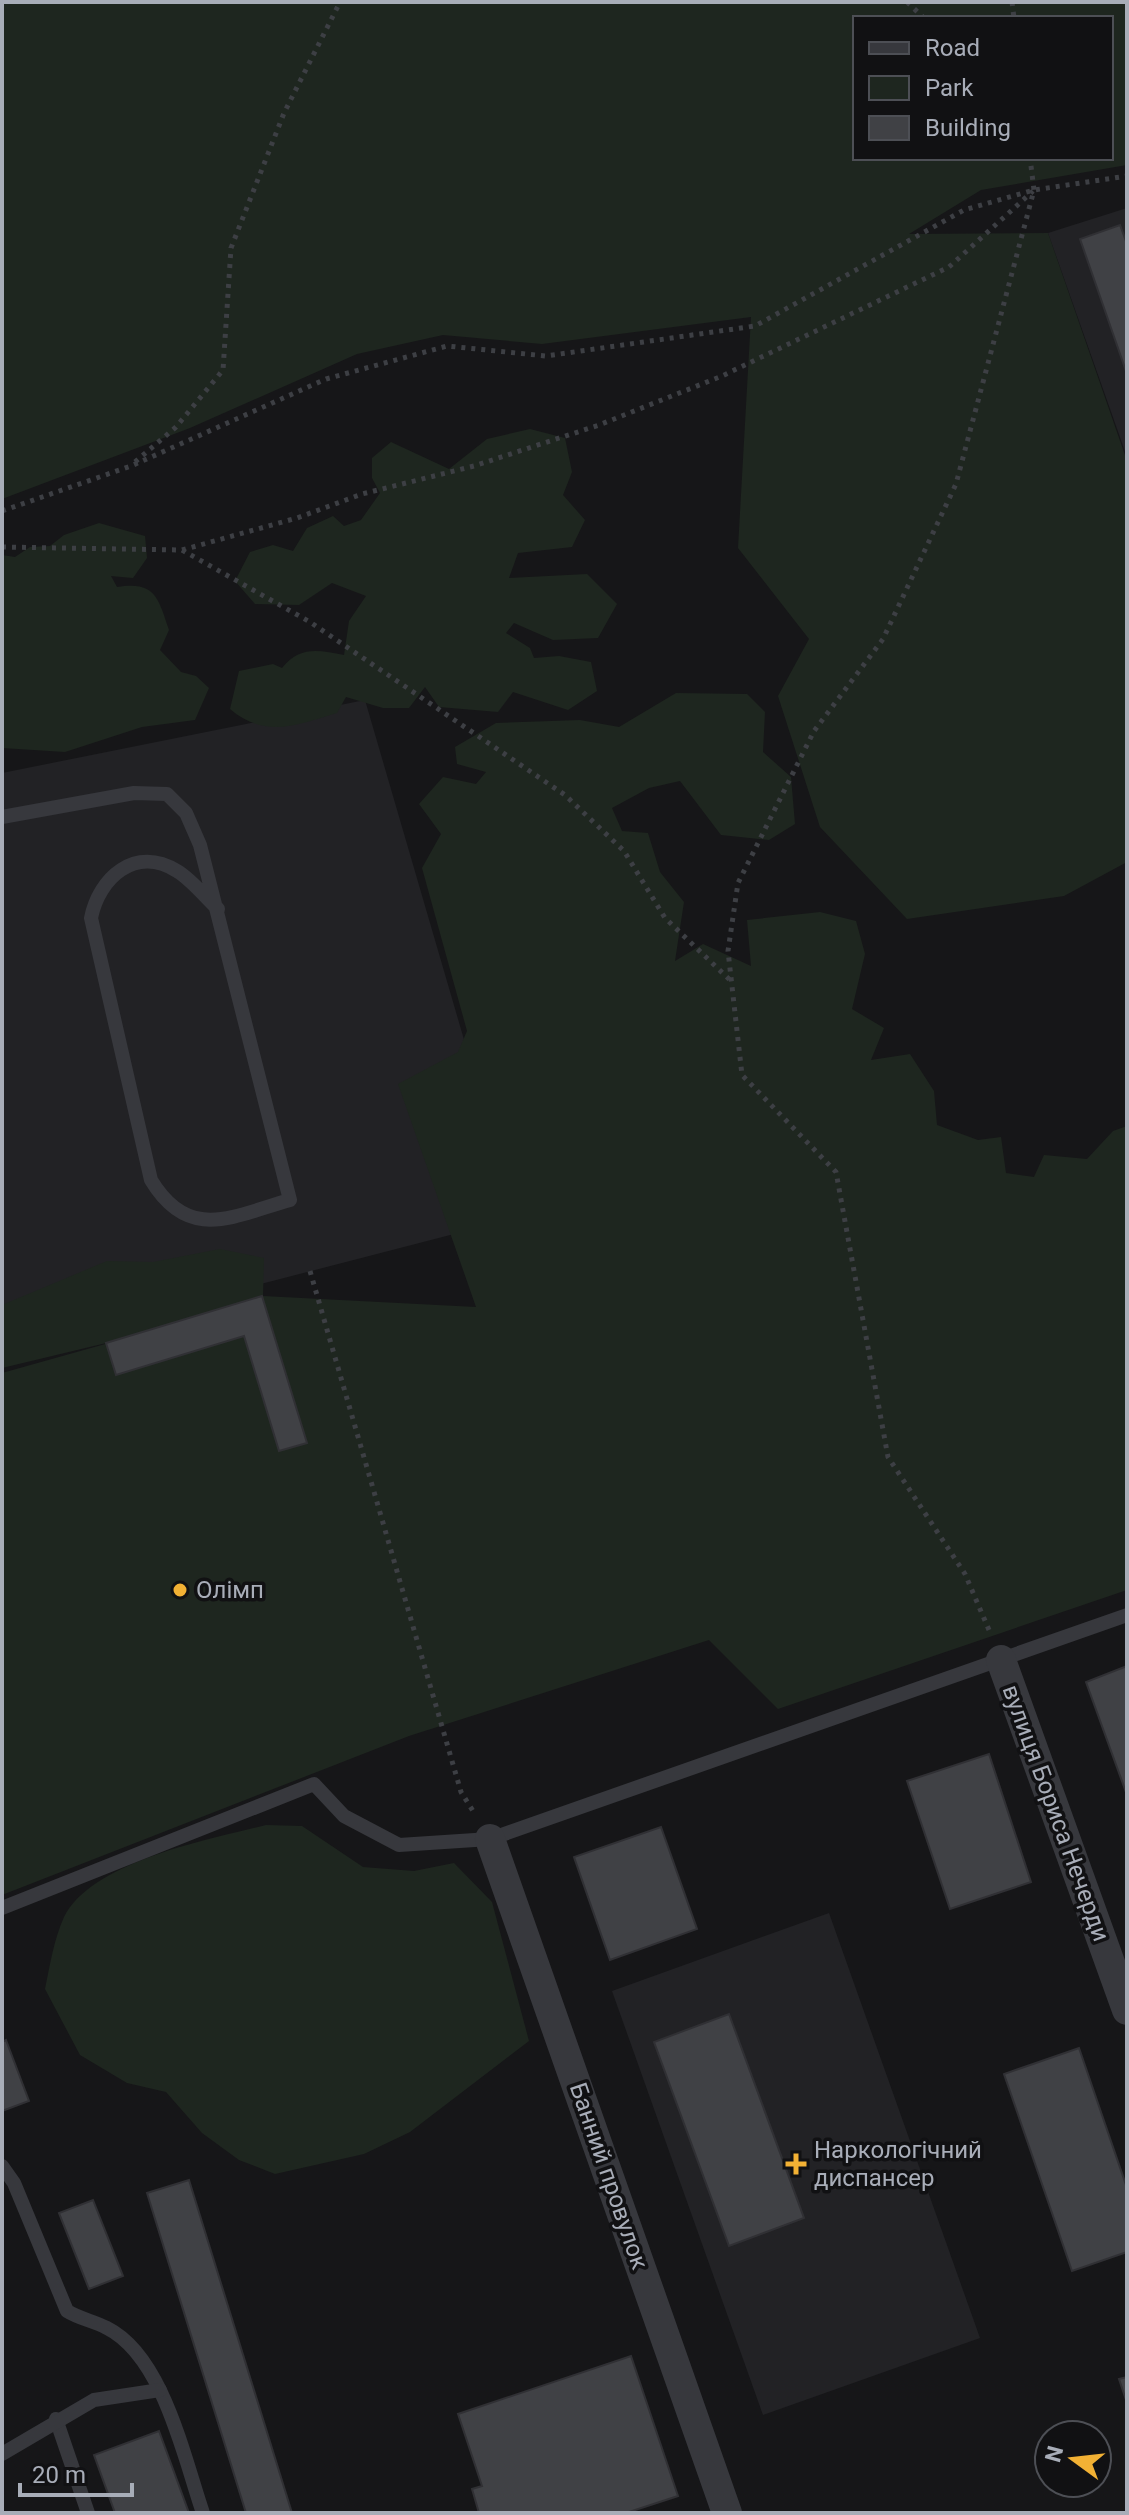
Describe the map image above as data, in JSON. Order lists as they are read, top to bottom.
{
  "streets": {
    "street": ["вулиця Бориса Нечерди", "Банний провулок"]
  },
  "places": {
    "other": ["Олімп"],
    "health": ["Наркологічний диспансер"]
  },
  "legend": ["Road", "Park", "Building"],
  "scale_bar": "20 m",
  "north": "left"
}
